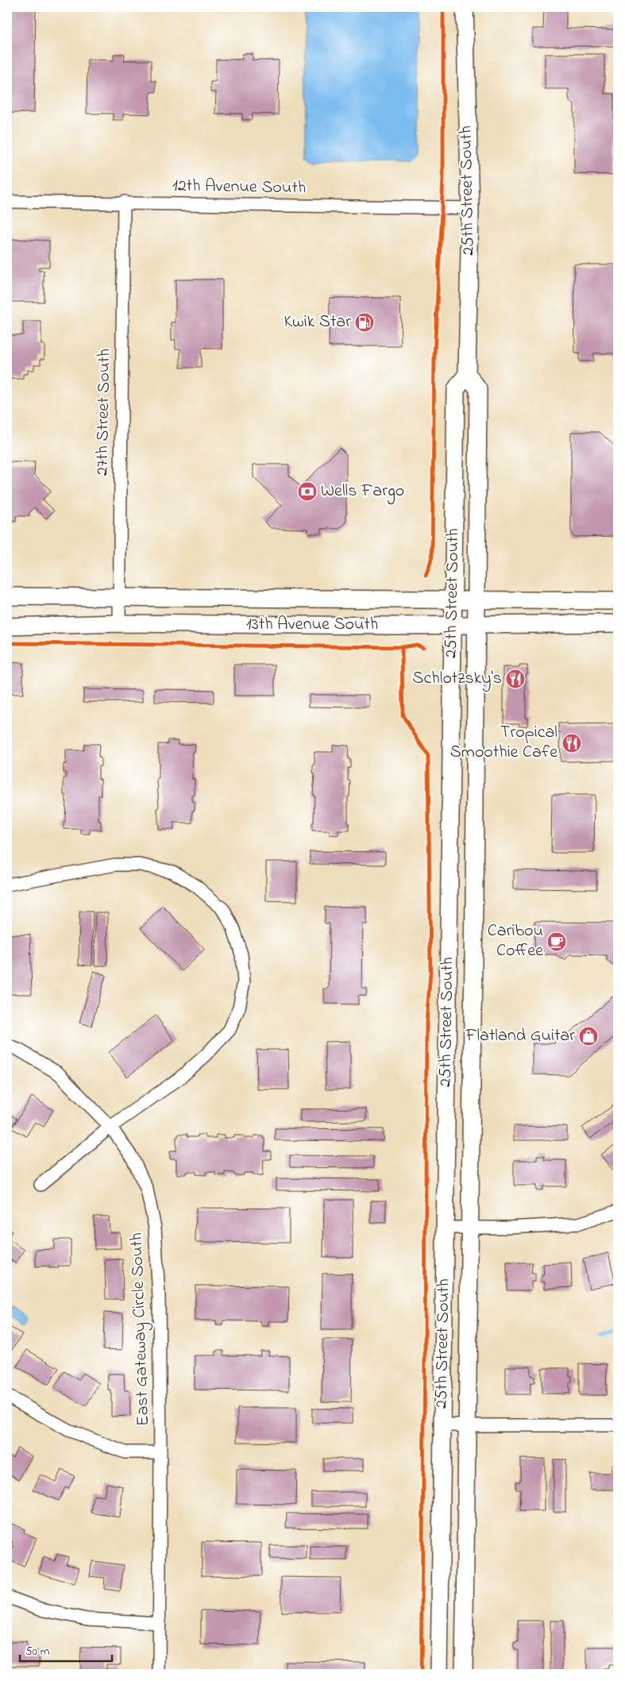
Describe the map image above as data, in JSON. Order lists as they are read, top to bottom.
{
  "streets": {
    "main road": ["25th Street South", "13th Avenue South"],
    "street": ["12th Avenue South", "27th Street South", "East Gateway Circle South"]
  },
  "crossings": [
    ["12th Avenue South", "25th Street South"],
    ["12th Avenue South", "27th Street South"],
    ["25th Street South", "13th Avenue South"],
    ["27th Street South", "13th Avenue South"]
  ],
  "places": {
    "fuel station": ["Kwik Star"],
    "bank": ["Wells Fargo"],
    "restaurant": ["Schlotzsky's", "Tropical Smoothie Cafe"],
    "cafe": ["Caribou Coffee"],
    "shop": ["Flatland Guitar"]
  },
  "scale_bar": "50 m"
}
